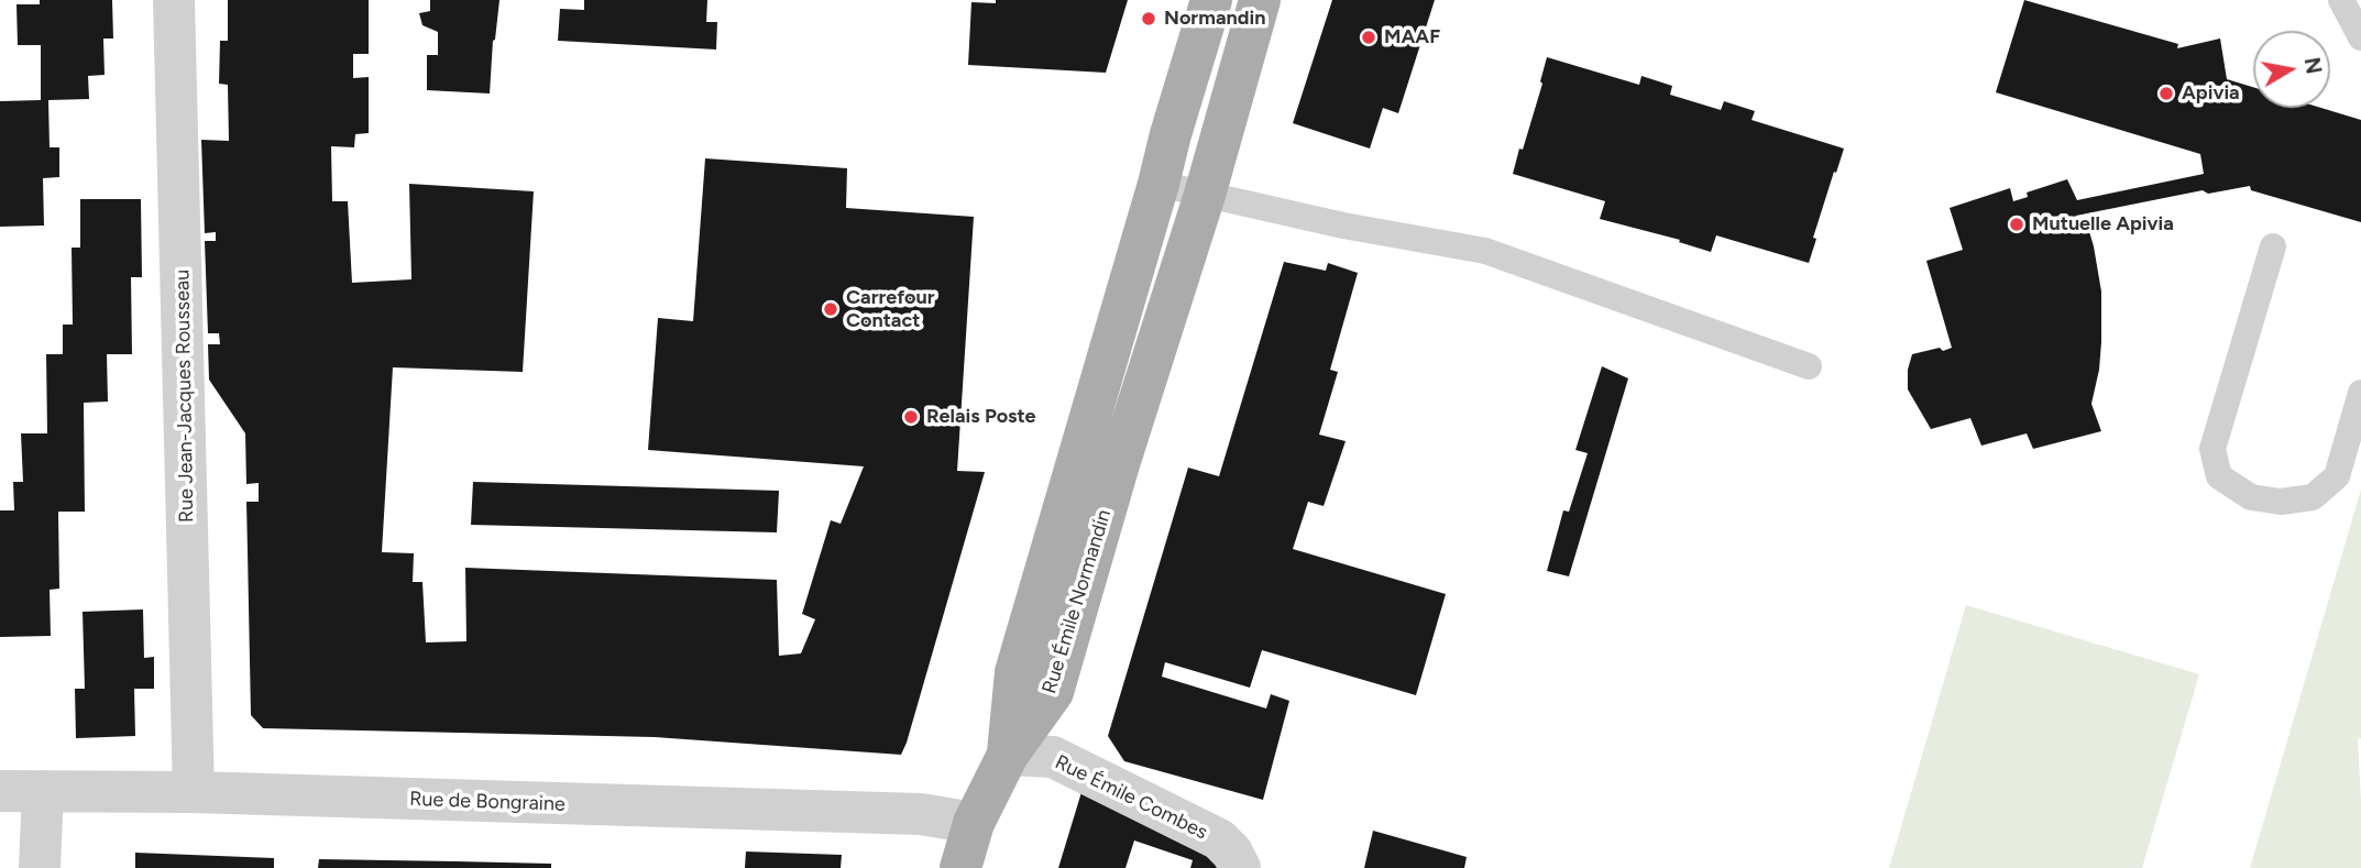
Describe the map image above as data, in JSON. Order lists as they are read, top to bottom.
{
  "streets": {
    "main road": ["Rue Émile Normandin"],
    "street": ["Rue Jean-Jacques Rousseau", "Rue Émile Combes", "Rue de Bongraine"]
  },
  "crossings": [
    ["Rue Jean-Jacques Rousseau", "Rue de Bongraine"],
    ["Rue Émile Normandin", "Rue Émile Combes"]
  ],
  "places": [
    "Normandin",
    "MAAF",
    "Apivia",
    "Mutuelle Apivia",
    "Carrefour Contact",
    "Relais Poste"
  ],
  "north": "right"
}
